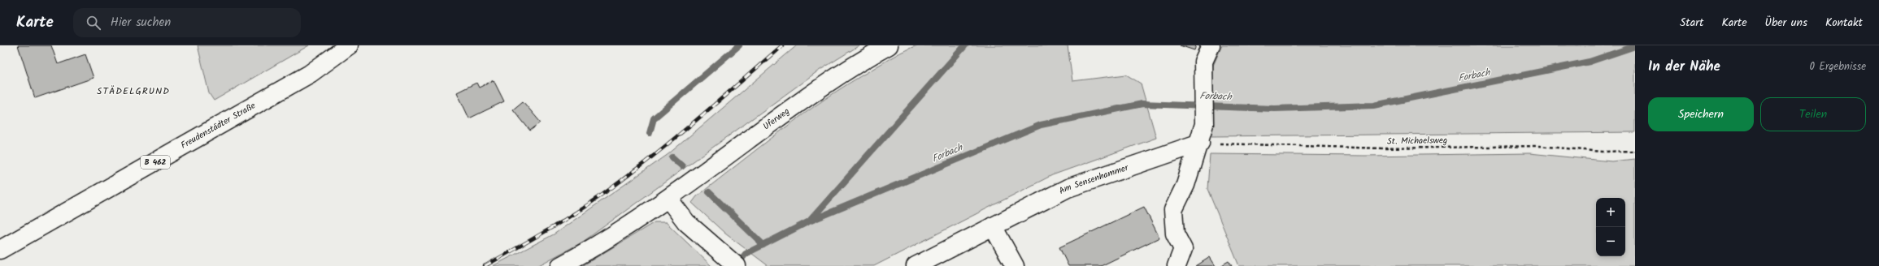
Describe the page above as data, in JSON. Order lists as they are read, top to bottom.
{
  "streets": {
    "street": [
      "Uferweg",
      "Freudenstädter Straße",
      "B 462",
      "Am Sensenhammer"
    ],
    "path": ["St. Michaelsweg"]
  },
  "crossings": [
    ["St. Michaelsweg", "Am Sensenhammer"]
  ],
  "districts": ["STÄDELGRUND"],
  "water": ["Forbach"],
  "page": {
    "header": "Karte",
    "search": "Hier suchen",
    "nav": [
      "Start",
      "Karte",
      "Über uns",
      "Kontakt"
    ],
    "heading": ["In der Nähe", "0 Ergebnisse"],
    "buttons": ["Speichern", "Teilen"],
    "map_buttons": ["+", "−"]
  }
}
